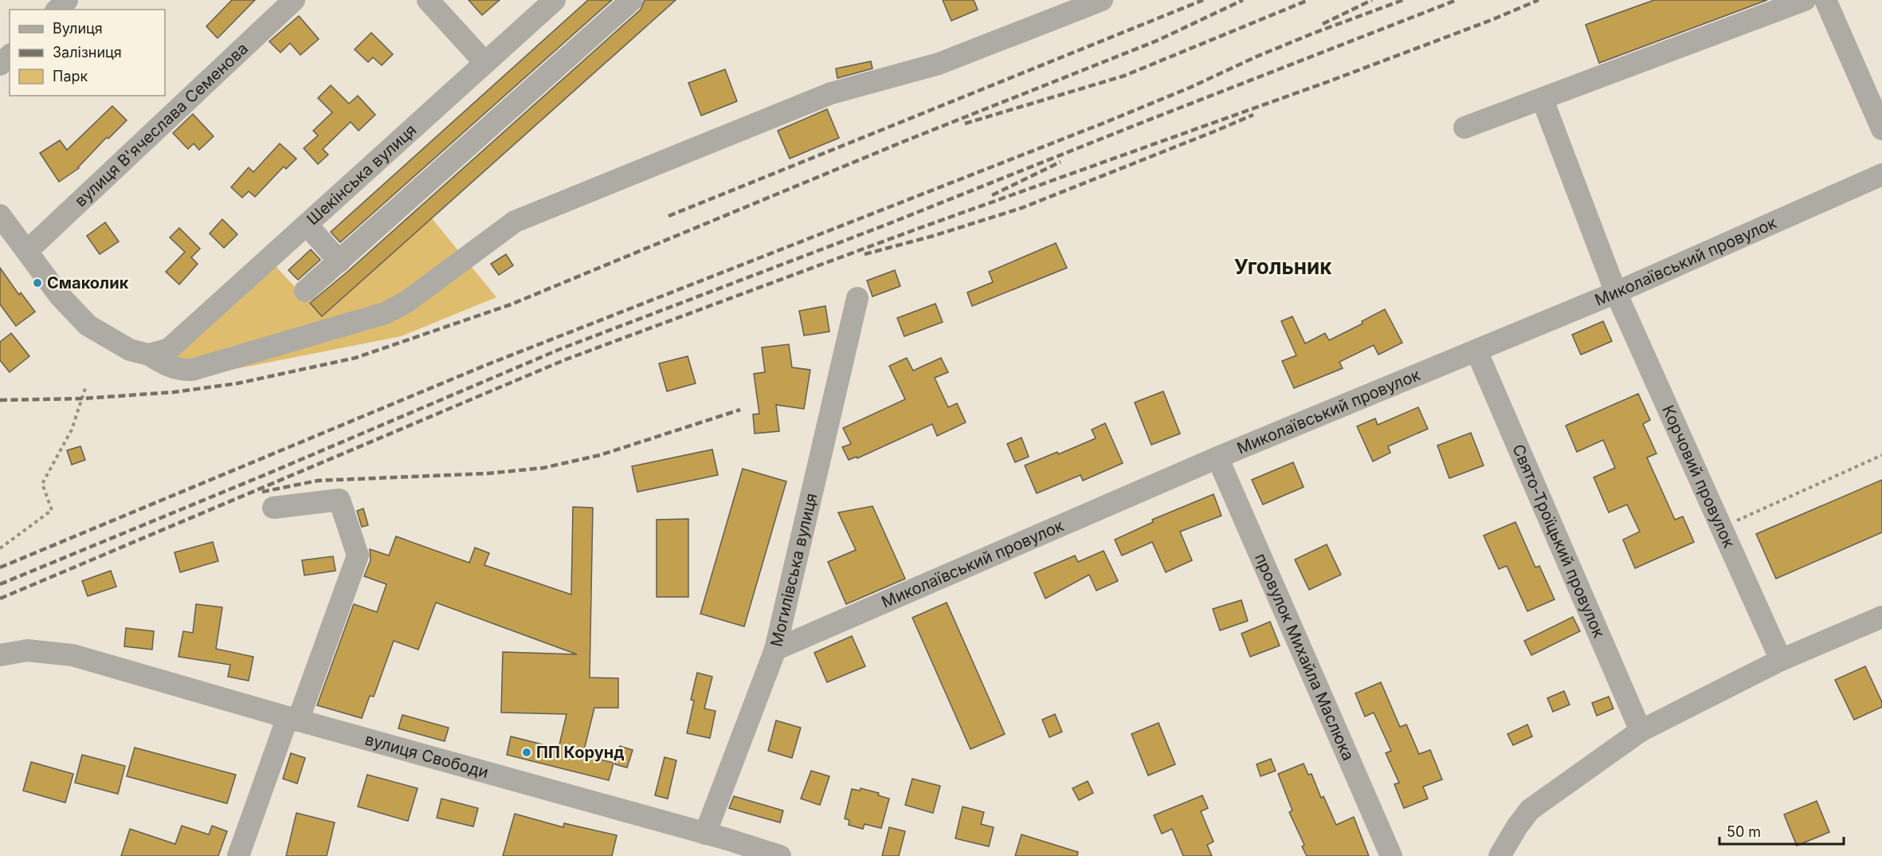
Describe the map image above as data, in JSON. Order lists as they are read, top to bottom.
{
  "streets": {
    "street": [
      "вулиця В'ячеслава Семенова",
      "Шекінська вулиця",
      "Миколаївський провулок",
      "Корчовий провулок",
      "Свято-Троїцький провулок",
      "Могилівська вулиця",
      "провулок Михайла Маслюка",
      "вулиця Свободи"
    ]
  },
  "crossings": [
    ["Миколаївський провулок", "Корчовий провулок"],
    ["Миколаївський провулок", "Свято-Троїцький провулок"],
    ["Миколаївський провулок", "Могилівська вулиця"],
    ["Миколаївський провулок", "провулок Михайла Маслюка"],
    ["Могилівська вулиця", "вулиця Свободи"]
  ],
  "districts": ["Угольник"],
  "places": ["Смаколик", "ПП Корунд"],
  "legend": ["Вулиця", "Залізниця", "Парк"],
  "scale_bar": "50 m"
}
